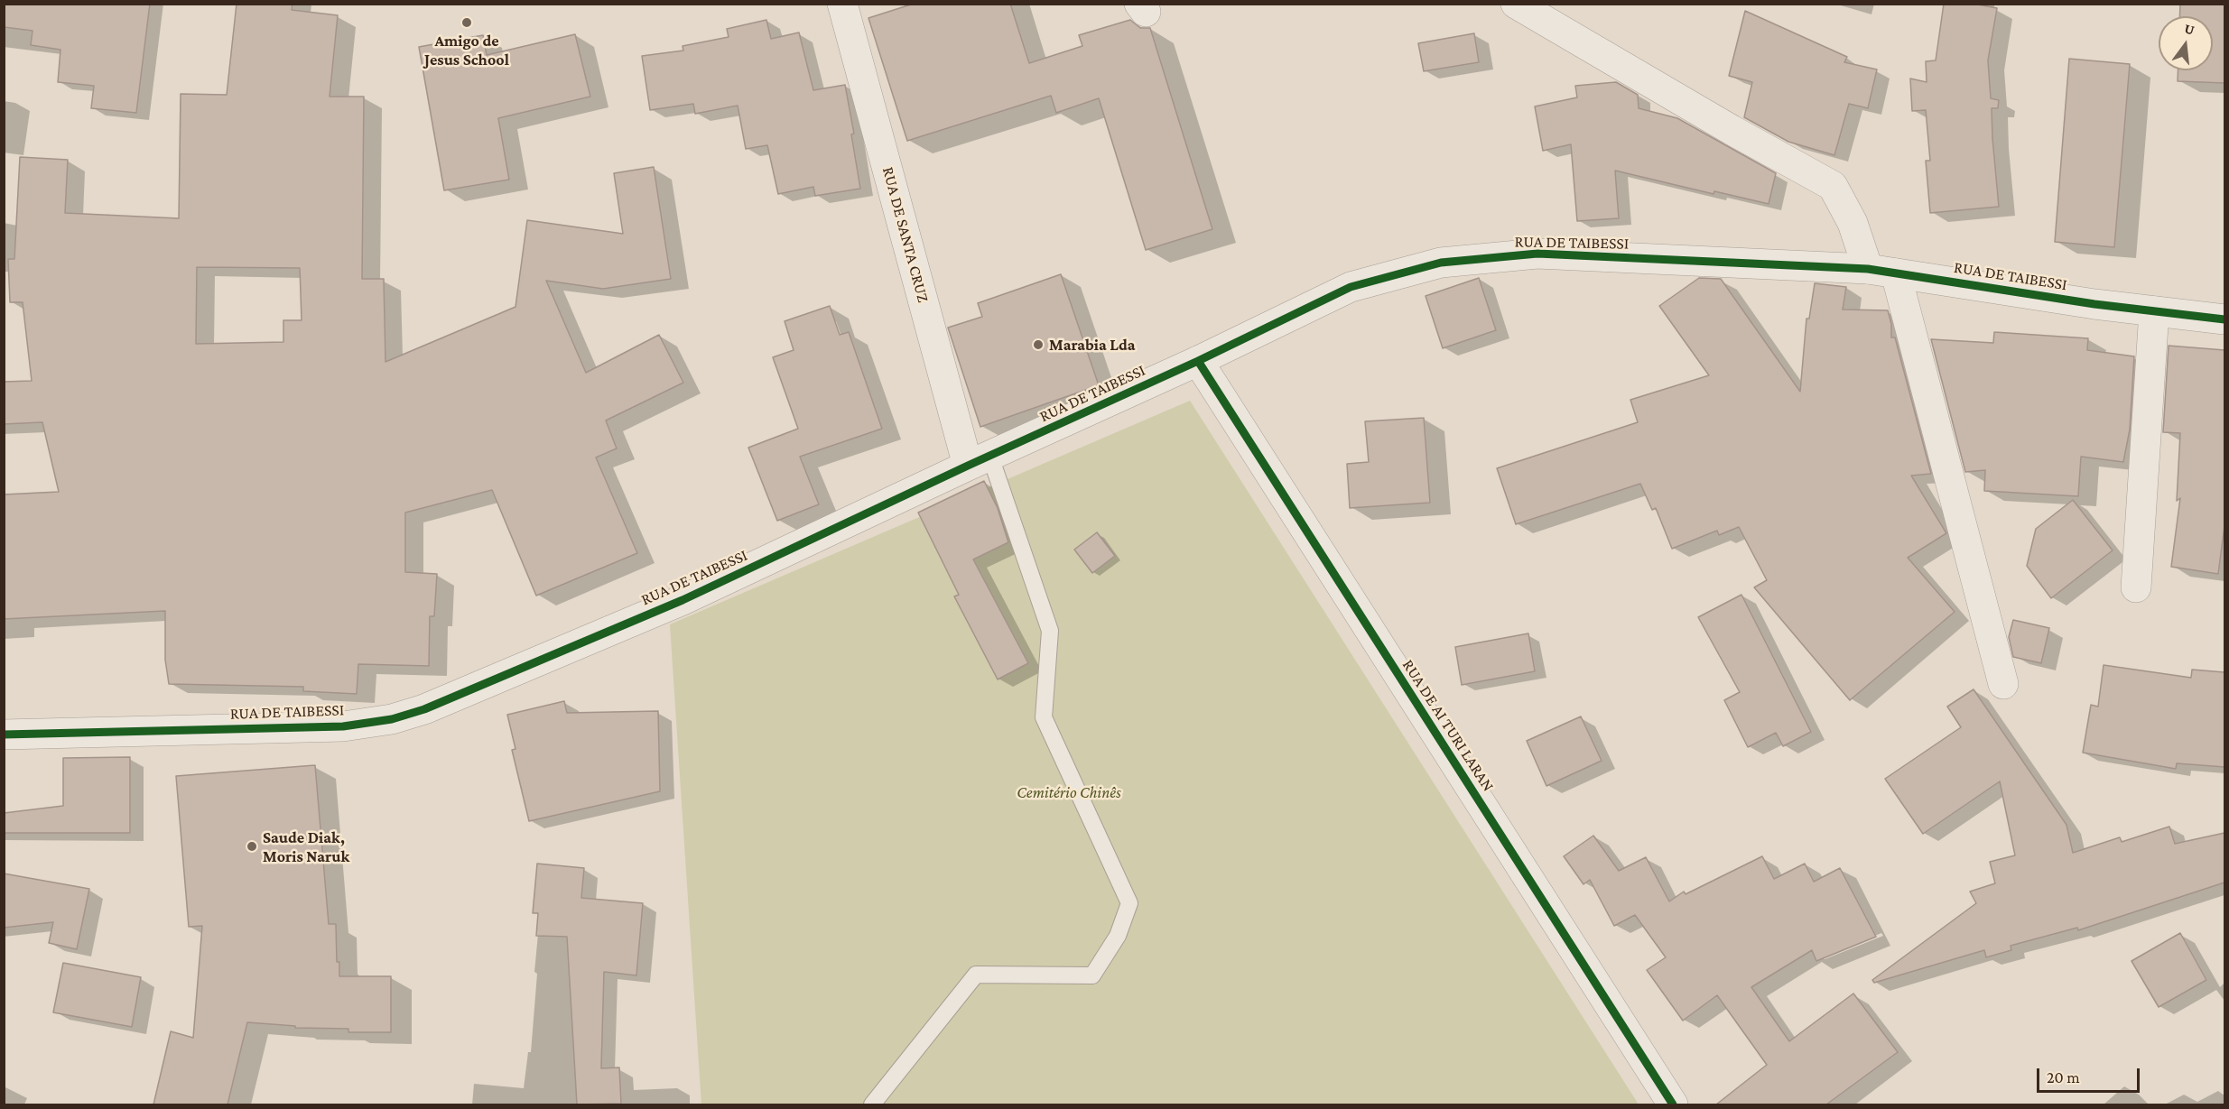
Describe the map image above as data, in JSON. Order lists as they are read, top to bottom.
{
  "streets": {
    "street": ["RUA DE SANTA CRUZ", "RUA DE TAIBESSI", "RUA DE AI TURI LARAN"]
  },
  "crossings": [
    ["RUA DE SANTA CRUZ", "RUA DE TAIBESSI"],
    ["RUA DE TAIBESSI", "RUA DE AI TURI LARAN"]
  ],
  "parks": ["Cemitério Chinês"],
  "places": ["Amigo de Jesus School", "Marabia Lda", "Saude Diak, Moris Naruk"],
  "scale_bar": "20 m",
  "north": "top"
}
